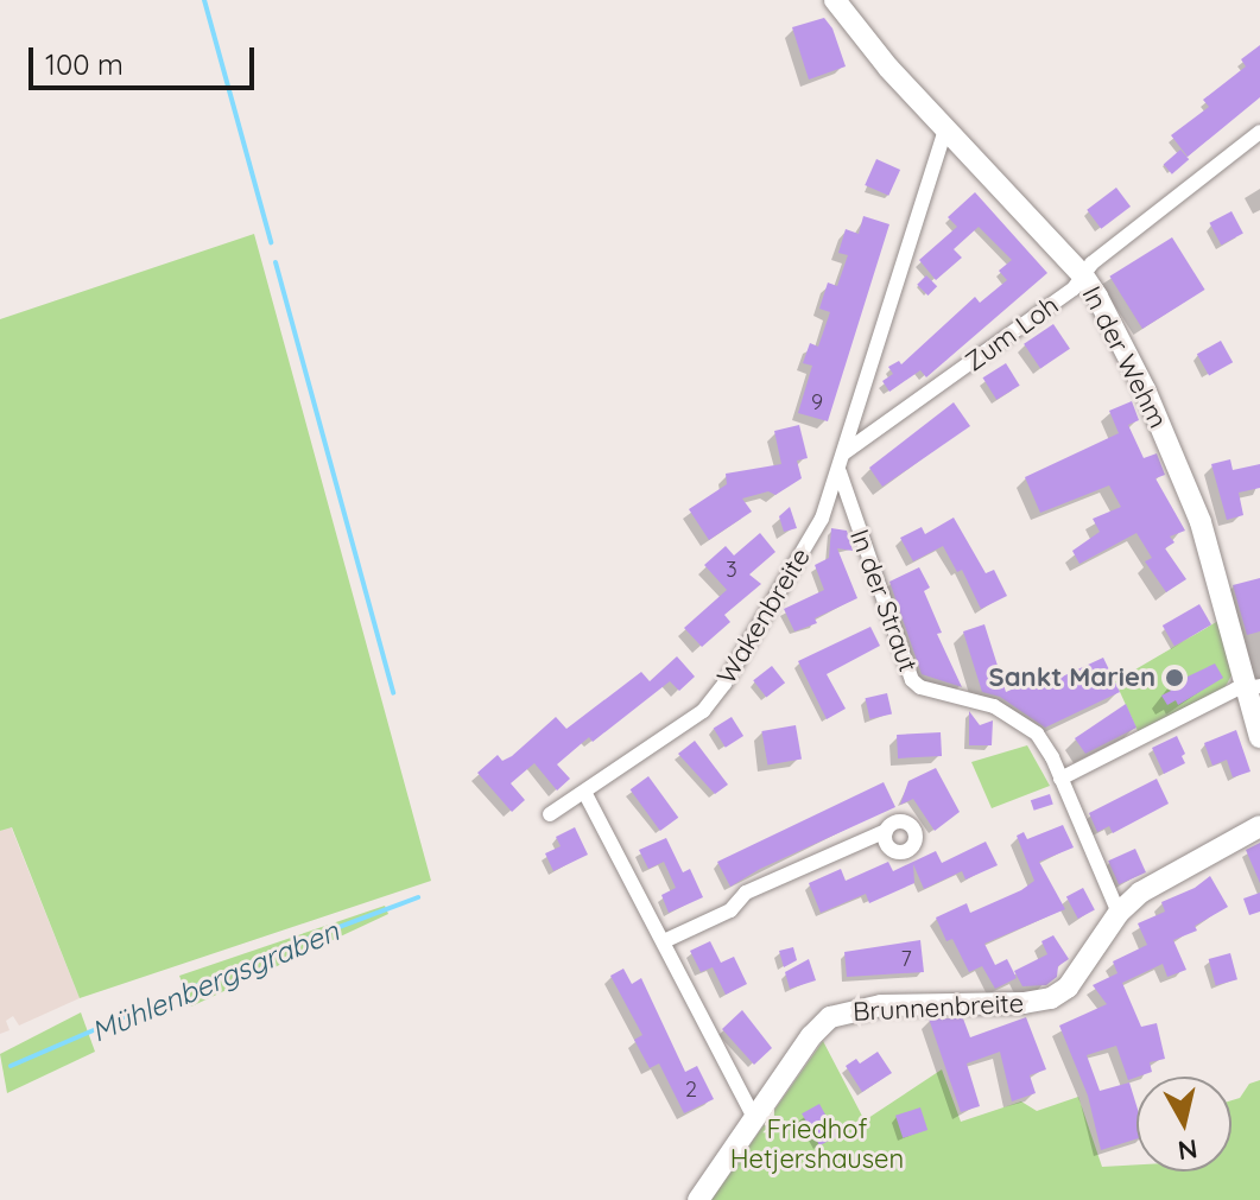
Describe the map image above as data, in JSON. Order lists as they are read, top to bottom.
{
  "streets": {
    "street": [
      "Zum Loh",
      "In der Wehm",
      "In der Straut",
      "Wakenbreite",
      "Brunnenbreite"
    ]
  },
  "crossings": [
    ["Zum Loh", "In der Wehm"],
    ["Zum Loh", "Wakenbreite"],
    ["In der Wehm", "Wakenbreite"],
    ["In der Straut", "Wakenbreite"],
    ["In der Straut", "Brunnenbreite"]
  ],
  "water": ["Mühlenbergsgraben"],
  "parks": ["Friedhof Hetjershausen"],
  "places": ["Sankt Marien"],
  "house_numbers": [
    "9",
    "3",
    "7",
    "2"
  ],
  "scale_bar": "100 m",
  "north": "bottom"
}
